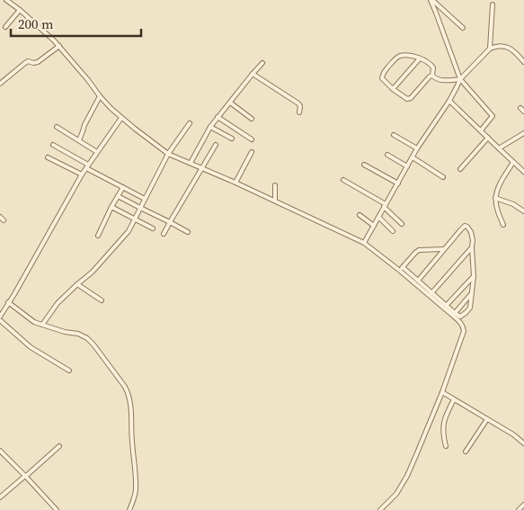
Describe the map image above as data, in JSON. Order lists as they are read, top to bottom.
{
  "scale_bar": "200 m"
}
